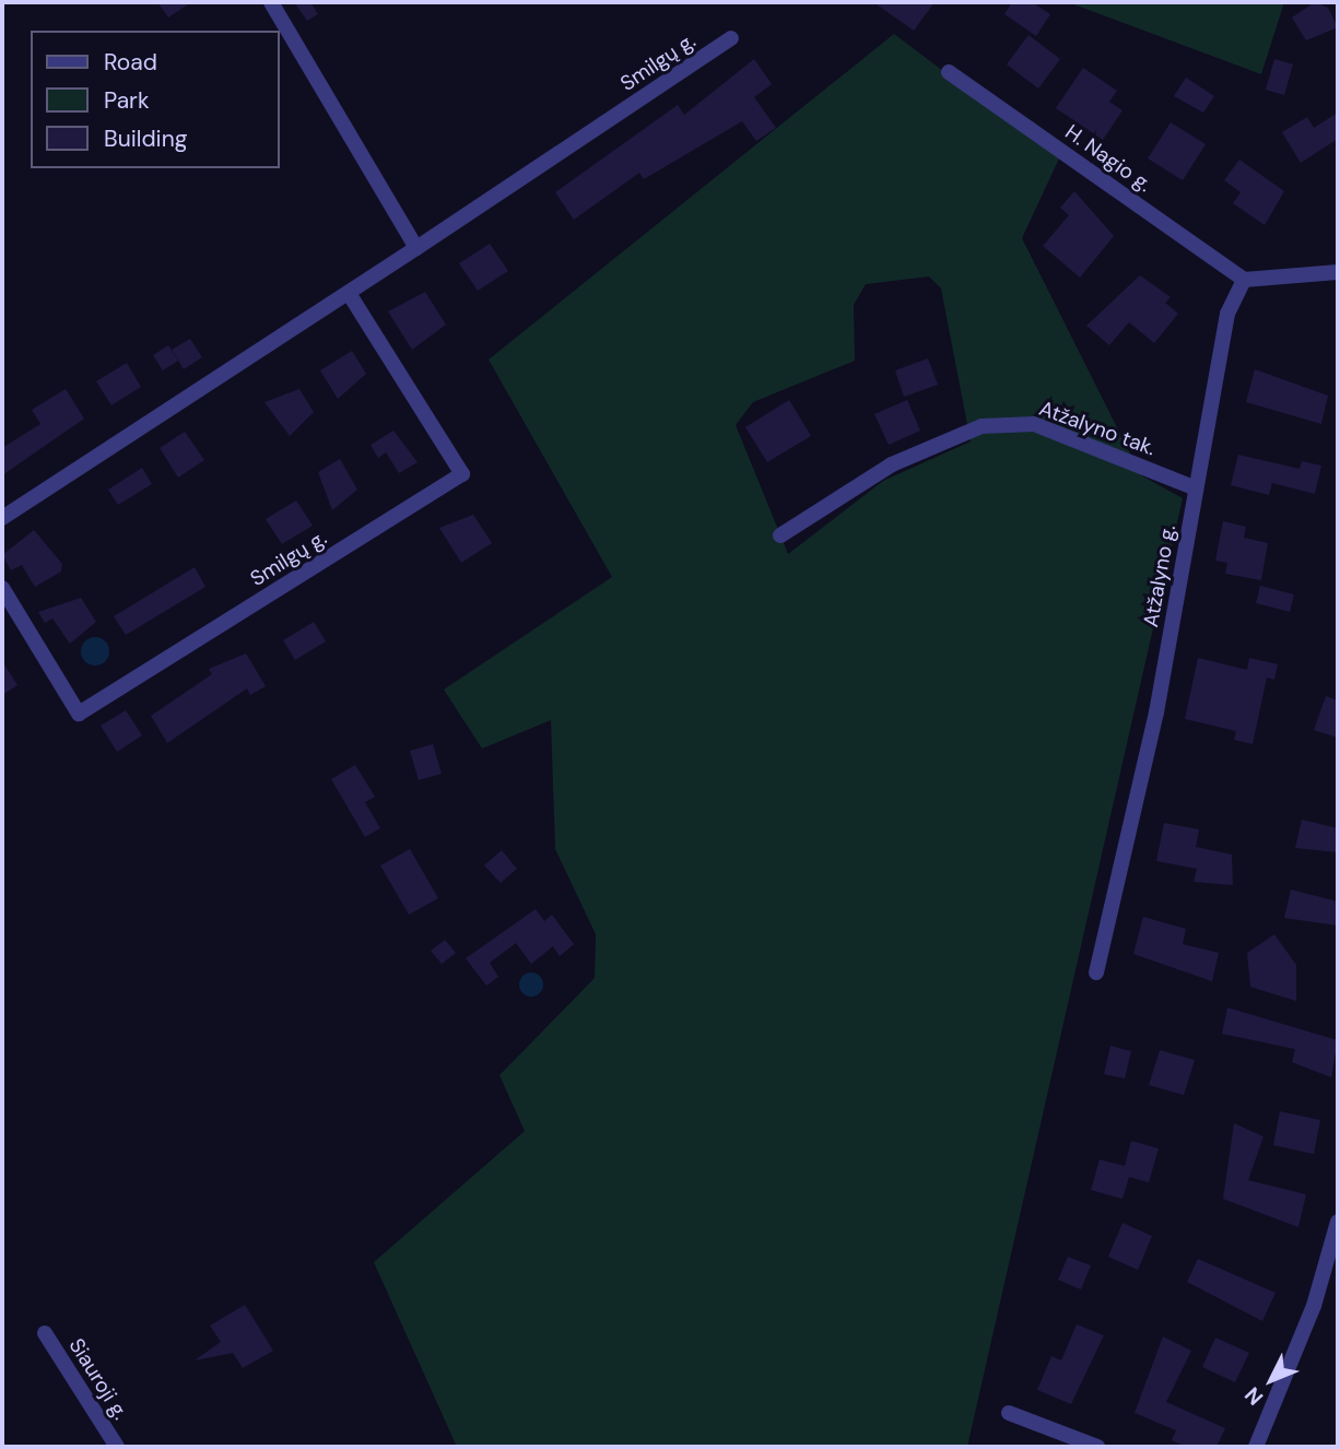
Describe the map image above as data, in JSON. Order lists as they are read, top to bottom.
{
  "streets": {
    "street": [
      "Smilgų g.",
      "H. Nagio g.",
      "Atžalyno tak.",
      "Atžalyno g.",
      "Siauroji g."
    ]
  },
  "crossings": [
    ["H. Nagio g.", "Atžalyno g."],
    ["Atžalyno tak.", "Atžalyno g."]
  ],
  "legend": ["Road", "Park", "Building"],
  "north": "bottom left"
}
